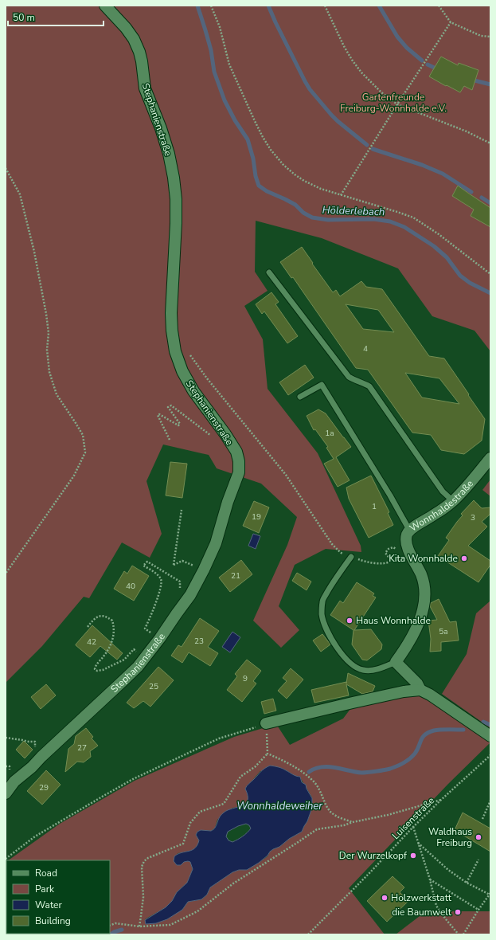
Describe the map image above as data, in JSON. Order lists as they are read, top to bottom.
{
  "streets": {
    "street": ["Stephanienstraße", "Wonnhaldestraße"],
    "path": ["Luisenstraße"]
  },
  "water": ["Hölderlebach", "Wonnhaldeweiher"],
  "parks": ["Gartenfreunde Freiburg-Wonnhalde e.V."],
  "places": [
    "Kita Wonnhalde",
    "Haus Wonnhalde",
    "Waldhaus Freiburg",
    "Der Wurzelkopf",
    "Holzwerkstatt",
    "die Baumwelt"
  ],
  "house_numbers": [
    "4",
    "1a",
    "1",
    "19",
    "3",
    "21",
    "40",
    "5a",
    "23",
    "42",
    "9",
    "25",
    "27",
    "29"
  ],
  "legend": [
    "Road",
    "Park",
    "Water",
    "Building"
  ],
  "scale_bar": "50 m"
}
